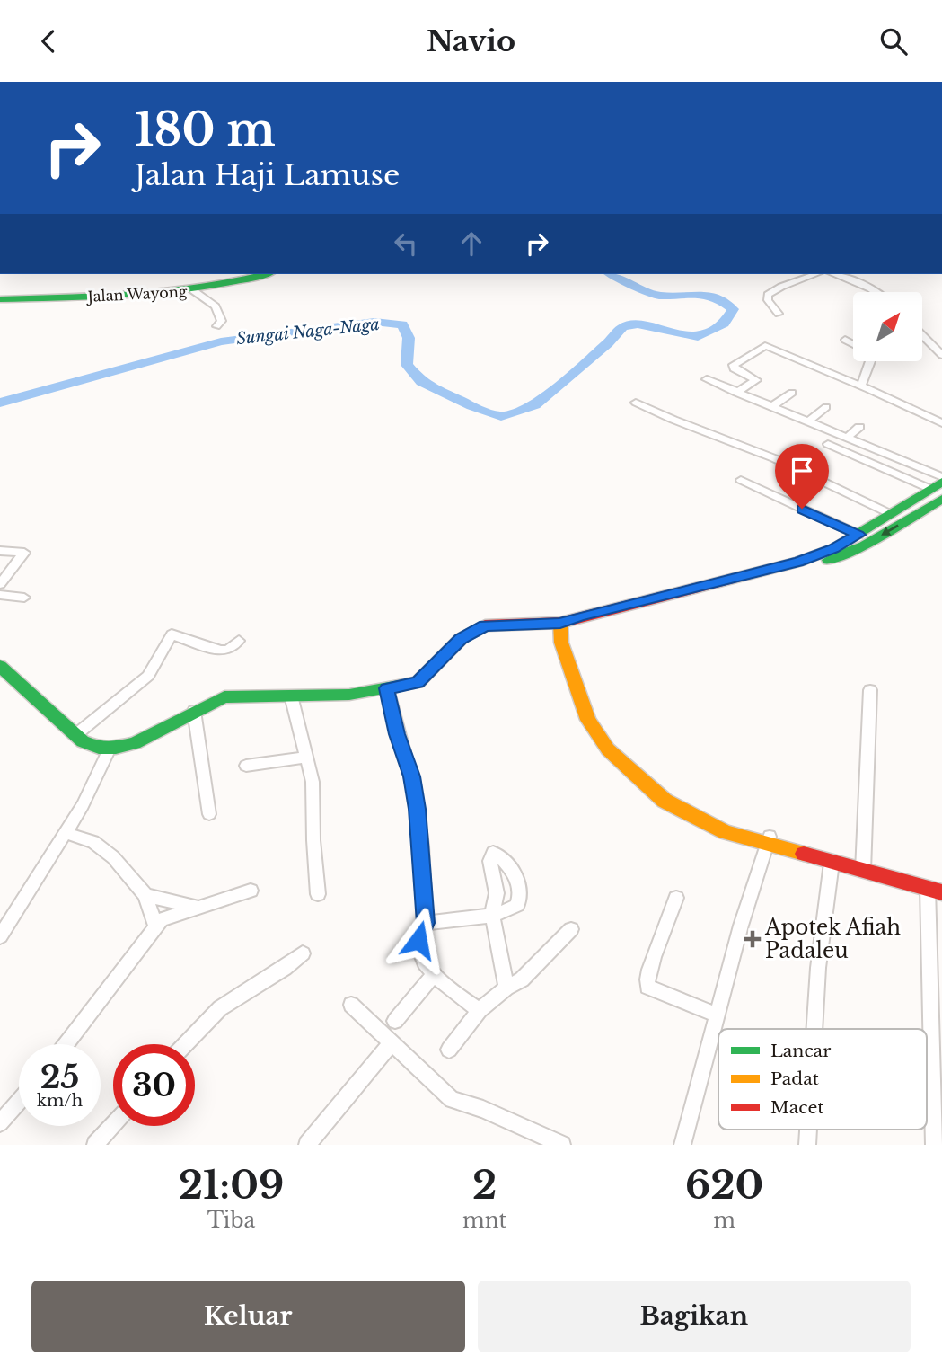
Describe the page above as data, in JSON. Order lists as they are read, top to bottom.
{
  "streets": {
    "street": ["Jalan Wayong"]
  },
  "water": ["Sungai Naga-Naga"],
  "places": {
    "health": ["Apotek Afiah Padaleu"]
  },
  "legend": ["Lancar", "Padat", "Macet"],
  "north": "top right",
  "page": {
    "header": "Navio",
    "turn": ["180 m", "Jalan Haji Lamuse"],
    "speed": "25 km/h",
    "limit": "30",
    "eta": [
      "21:09",
      "Tiba",
      "2",
      "mnt",
      "620",
      "m"
    ],
    "buttons": ["Keluar", "Bagikan"]
  }
}
